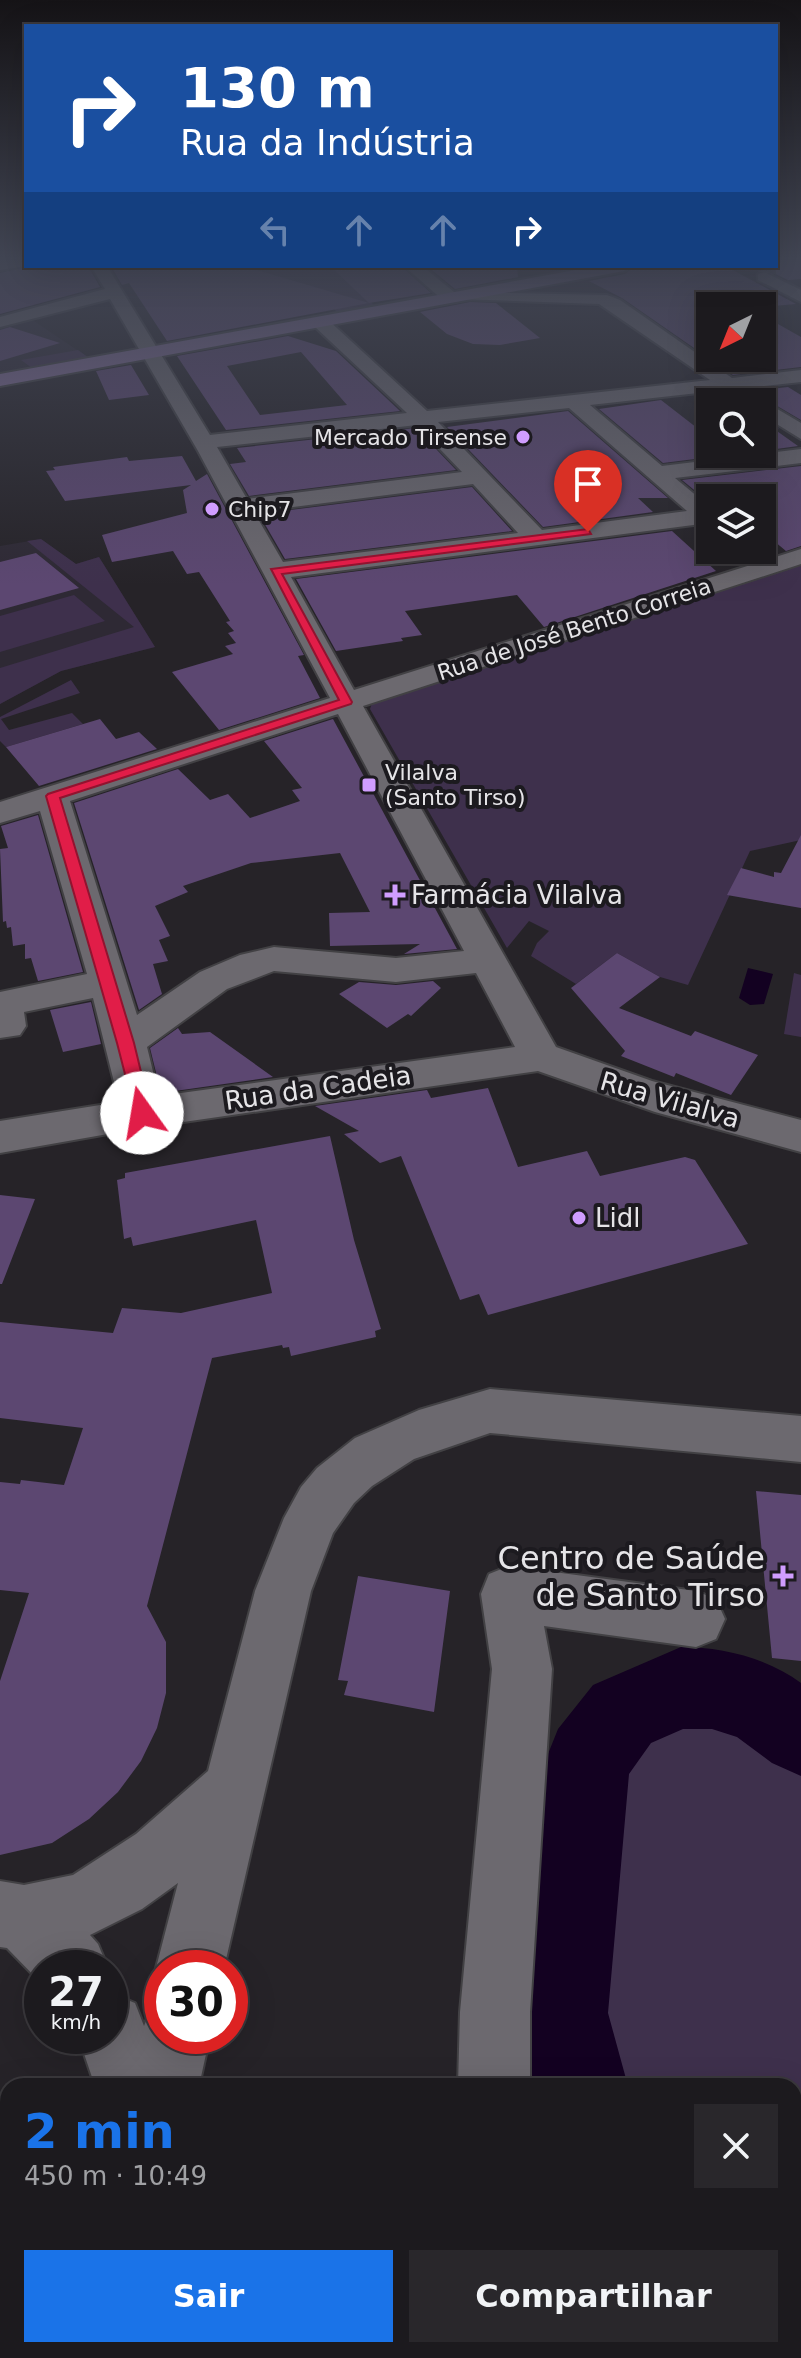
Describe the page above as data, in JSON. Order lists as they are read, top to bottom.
{
  "streets": {
    "street": ["Rua de José Bento Correia", "Rua da Cadeia", "Rua Vilalva"]
  },
  "crossings": [
    ["Rua da Cadeia", "Rua Vilalva"]
  ],
  "places": {
    "other": ["Mercado Tirsense", "Chip7", "Lidl"],
    "transit": ["Vilalva (Santo Tirso)"],
    "health": ["Farmácia Vilalva", "Centro de Saúde de Santo Tirso"]
  },
  "north": "bottom left",
  "page": {
    "turn": ["130 m", "Rua da Indústria"],
    "speed": "27 km/h",
    "limit": "30",
    "heading": ["2 min", "450 m · 10:49"],
    "buttons": ["Sair", "Compartilhar"]
  }
}
